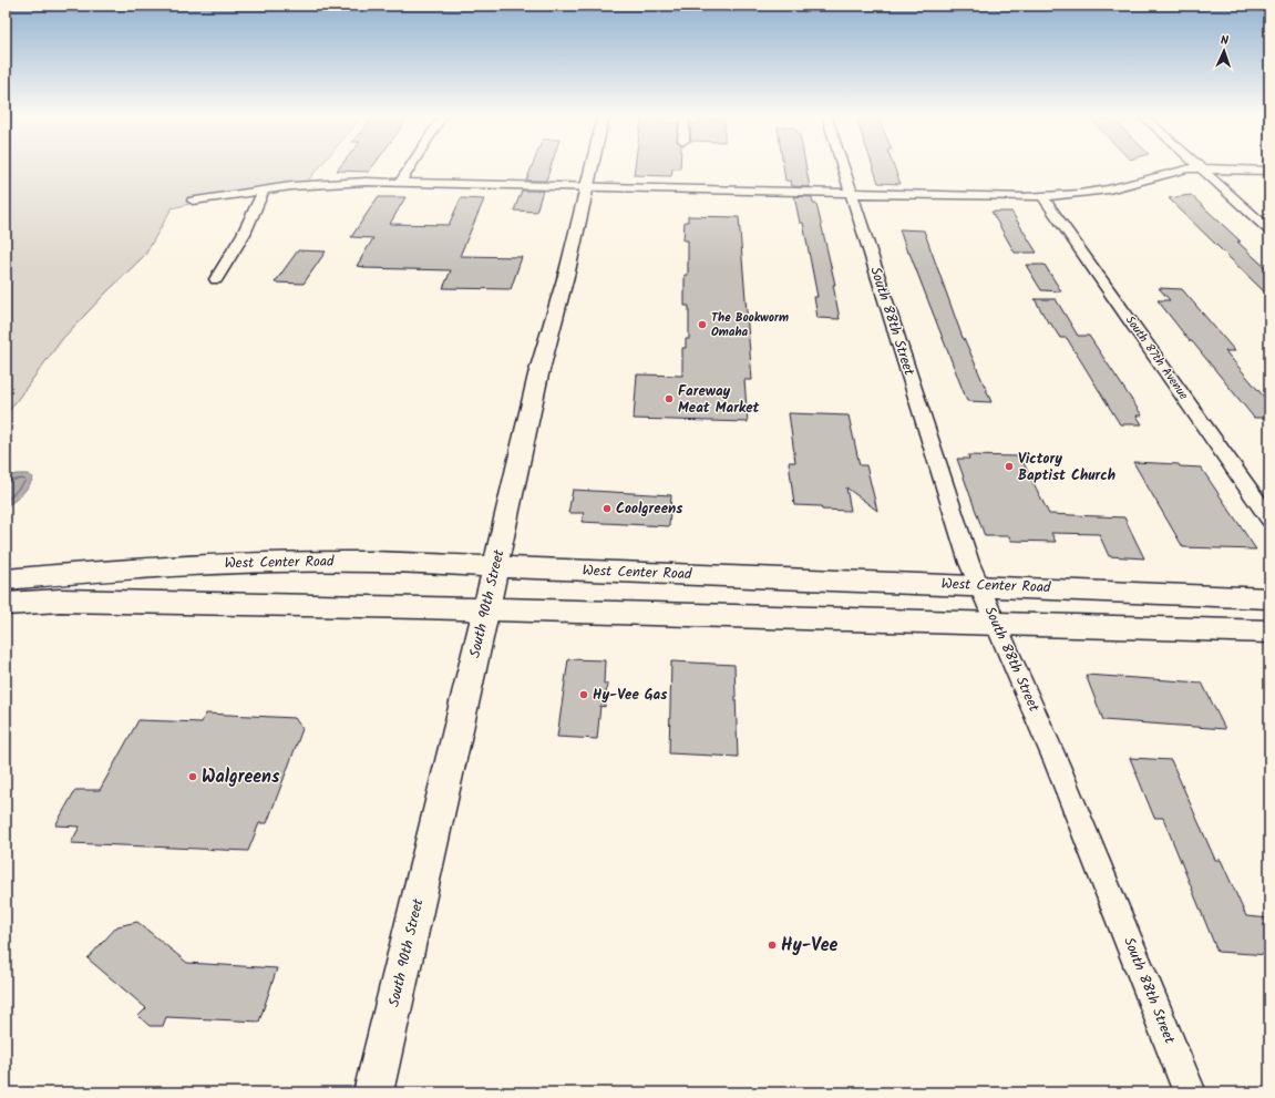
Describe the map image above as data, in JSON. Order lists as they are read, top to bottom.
{
  "streets": {
    "main road": ["West Center Road", "South 90th Street"],
    "street": ["South 88th Street", "South 87th Avenue"]
  },
  "crossings": [
    ["South 88th Street", "West Center Road"],
    ["West Center Road", "South 90th Street"]
  ],
  "places": [
    "The Bookworm Omaha",
    "Fareway Meat Market",
    "Victory Baptist Church",
    "Coolgreens",
    "Hy-Vee Gas",
    "Walgreens",
    "Hy-Vee"
  ],
  "north": "top"
}
